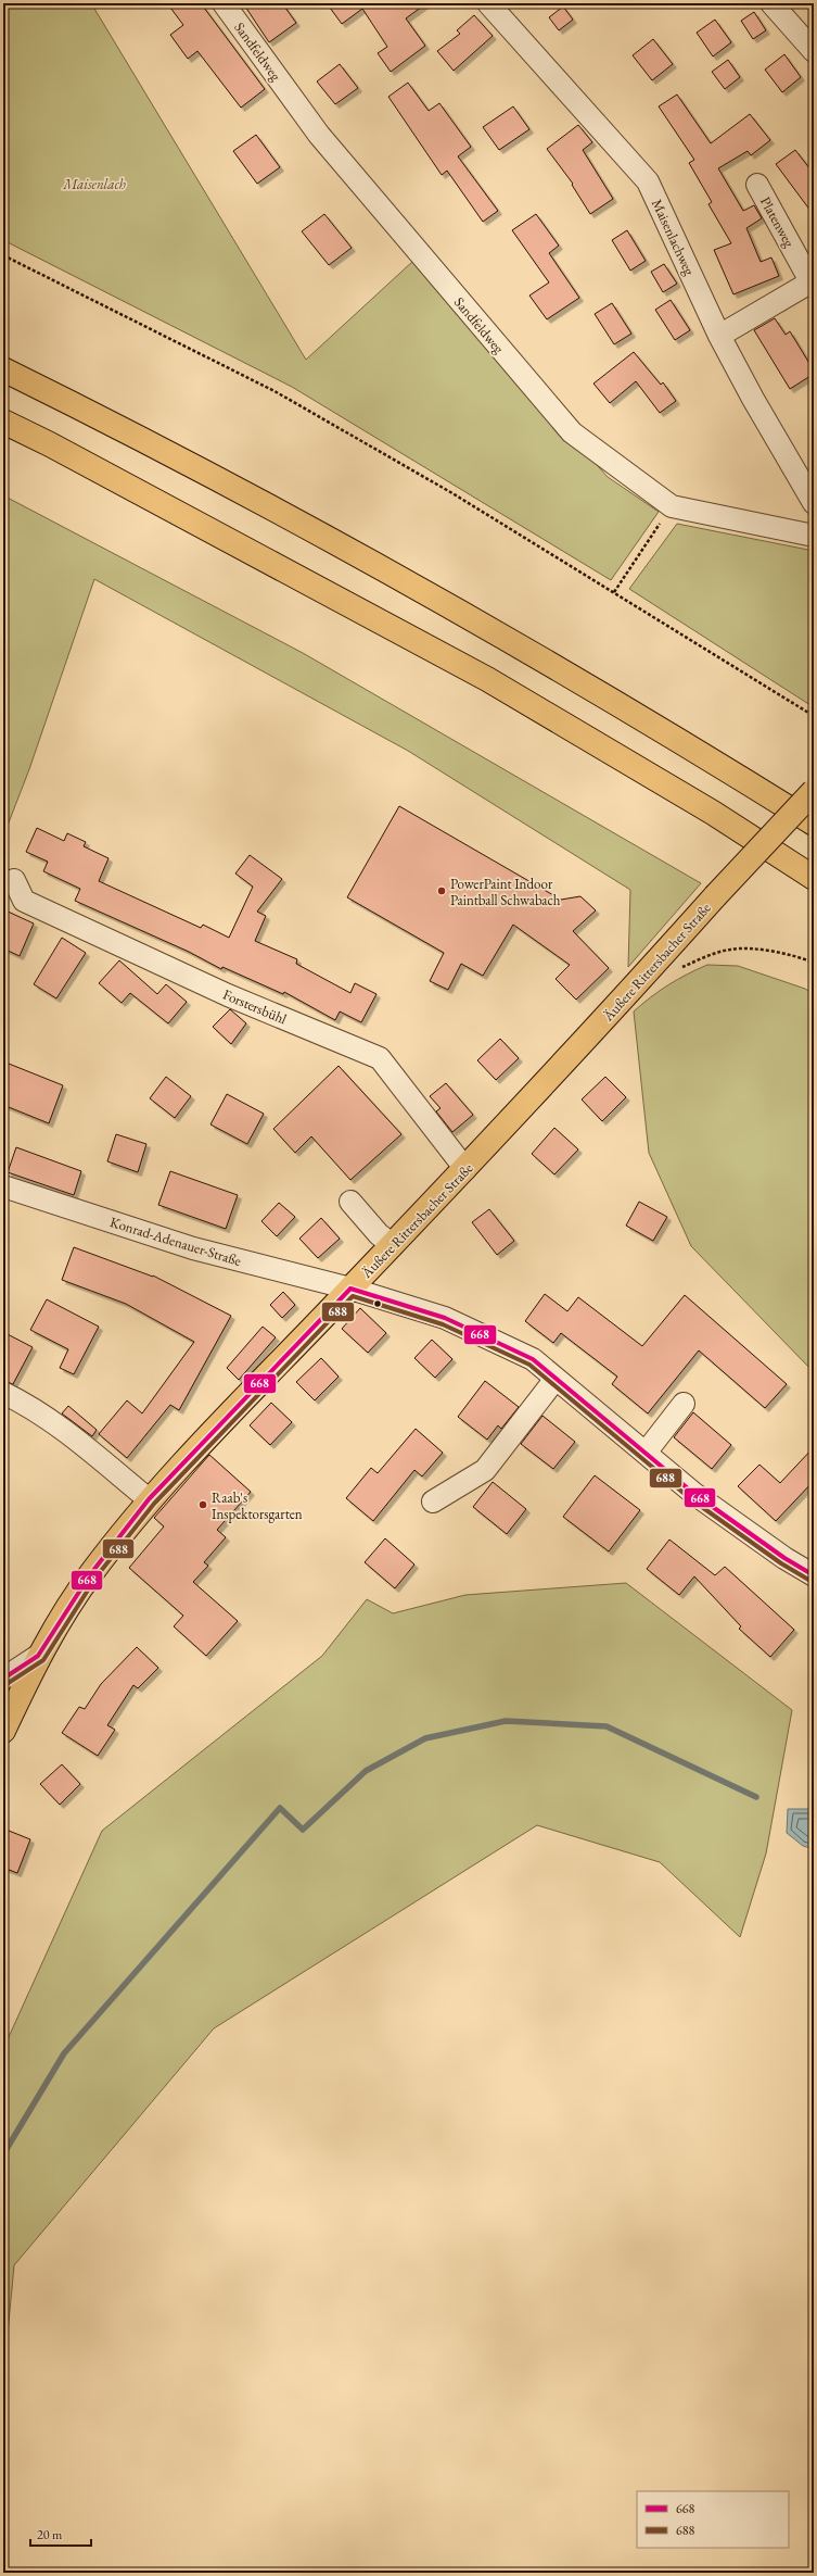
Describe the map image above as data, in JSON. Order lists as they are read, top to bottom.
{
  "streets": {
    "main road": ["Äußere Rittersbacher Straße"],
    "street": [
      "Sandfeldweg",
      "Platenweg",
      "Maisenlachweg",
      "Forstersbühl",
      "Konrad-Adenauer-Straße"
    ]
  },
  "crossings": [
    ["Platenweg", "Maisenlachweg"],
    ["Äußere Rittersbacher Straße", "Forstersbühl"],
    ["Äußere Rittersbacher Straße", "Konrad-Adenauer-Straße"]
  ],
  "parks": ["Maisenlach"],
  "places": ["PowerPaint Indoor Paintball Schwabach", "Raab's Inspektorsgarten"],
  "lines": ["transit line 668", "transit line 688"],
  "legend": ["668", "688"],
  "scale_bar": "20 m"
}
